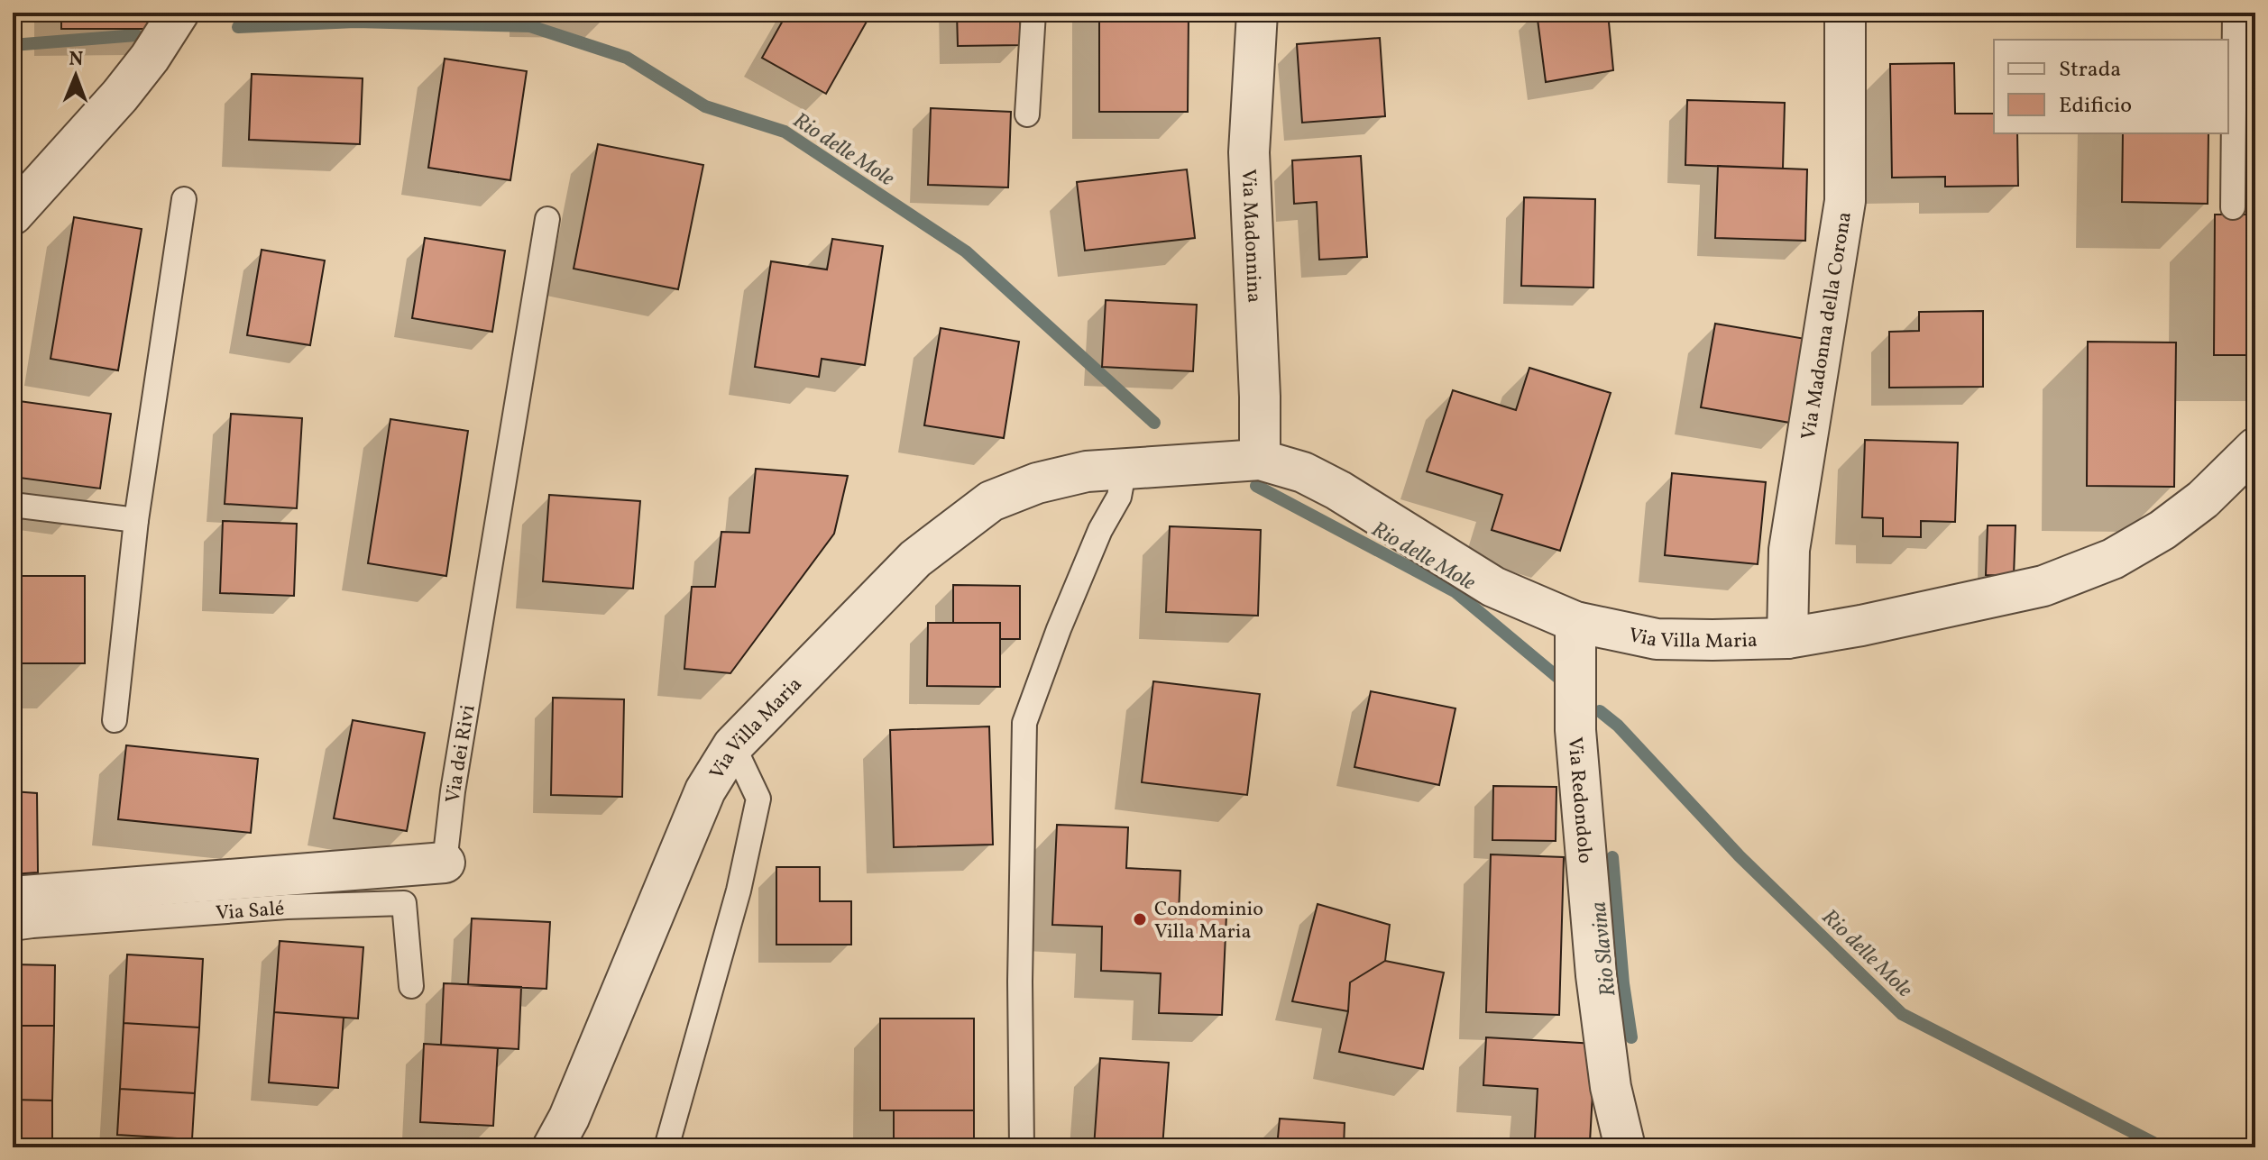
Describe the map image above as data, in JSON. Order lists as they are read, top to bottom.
{
  "streets": {
    "street": [
      "Via Madonnina",
      "Via Madonna della Corona",
      "Via Villa Maria",
      "Via dei Rivi",
      "Via Redondolo"
    ],
    "lane": ["Via Salé"]
  },
  "crossings": [
    ["Via Madonnina", "Via Villa Maria"],
    ["Via Madonna della Corona", "Via Villa Maria"],
    ["Via Villa Maria", "Via Redondolo"]
  ],
  "water": ["Rio delle Mole", "Rio Slavina"],
  "places": ["Condominio Villa Maria"],
  "legend": ["Strada", "Edificio"],
  "north": "top"
}
